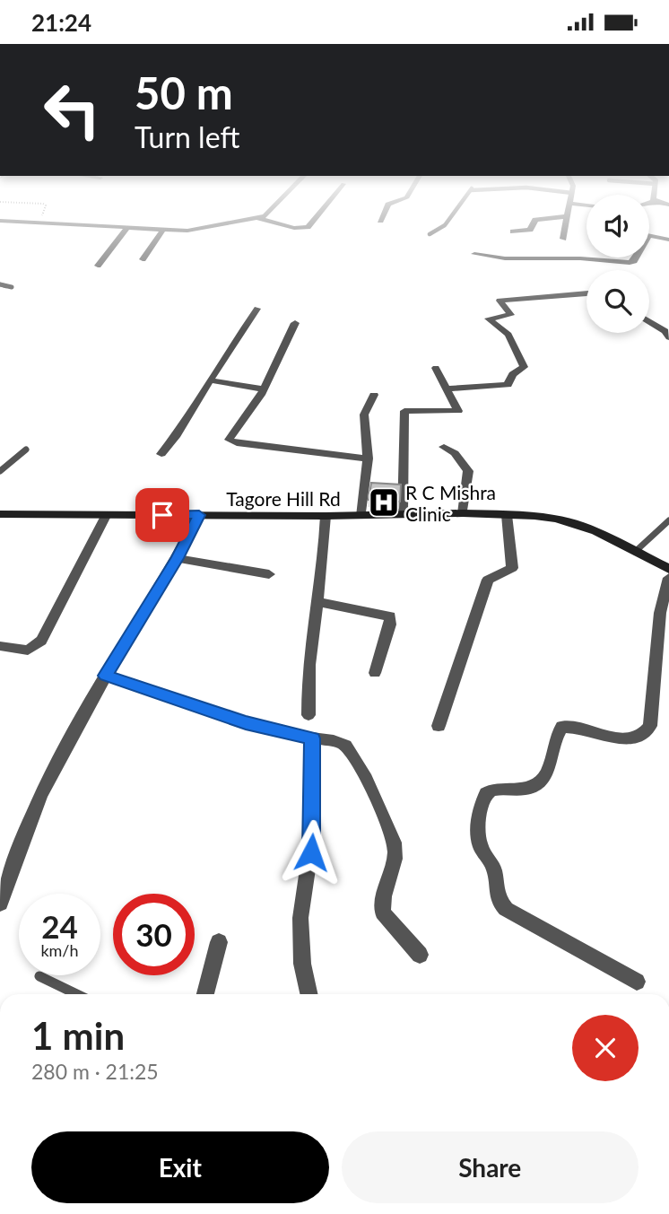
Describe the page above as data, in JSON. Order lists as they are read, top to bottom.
{
  "streets": {
    "main road": ["Tagore Hill Rd"]
  },
  "places": {
    "hospital": ["R C Mishra Clinic"]
  },
  "page": {
    "status": "21:24",
    "turn": ["50 m", "Turn left"],
    "speed": "24 km/h",
    "limit": "30",
    "heading": ["1 min", "280 m · 21:25"],
    "buttons": ["Exit", "Share"]
  }
}
